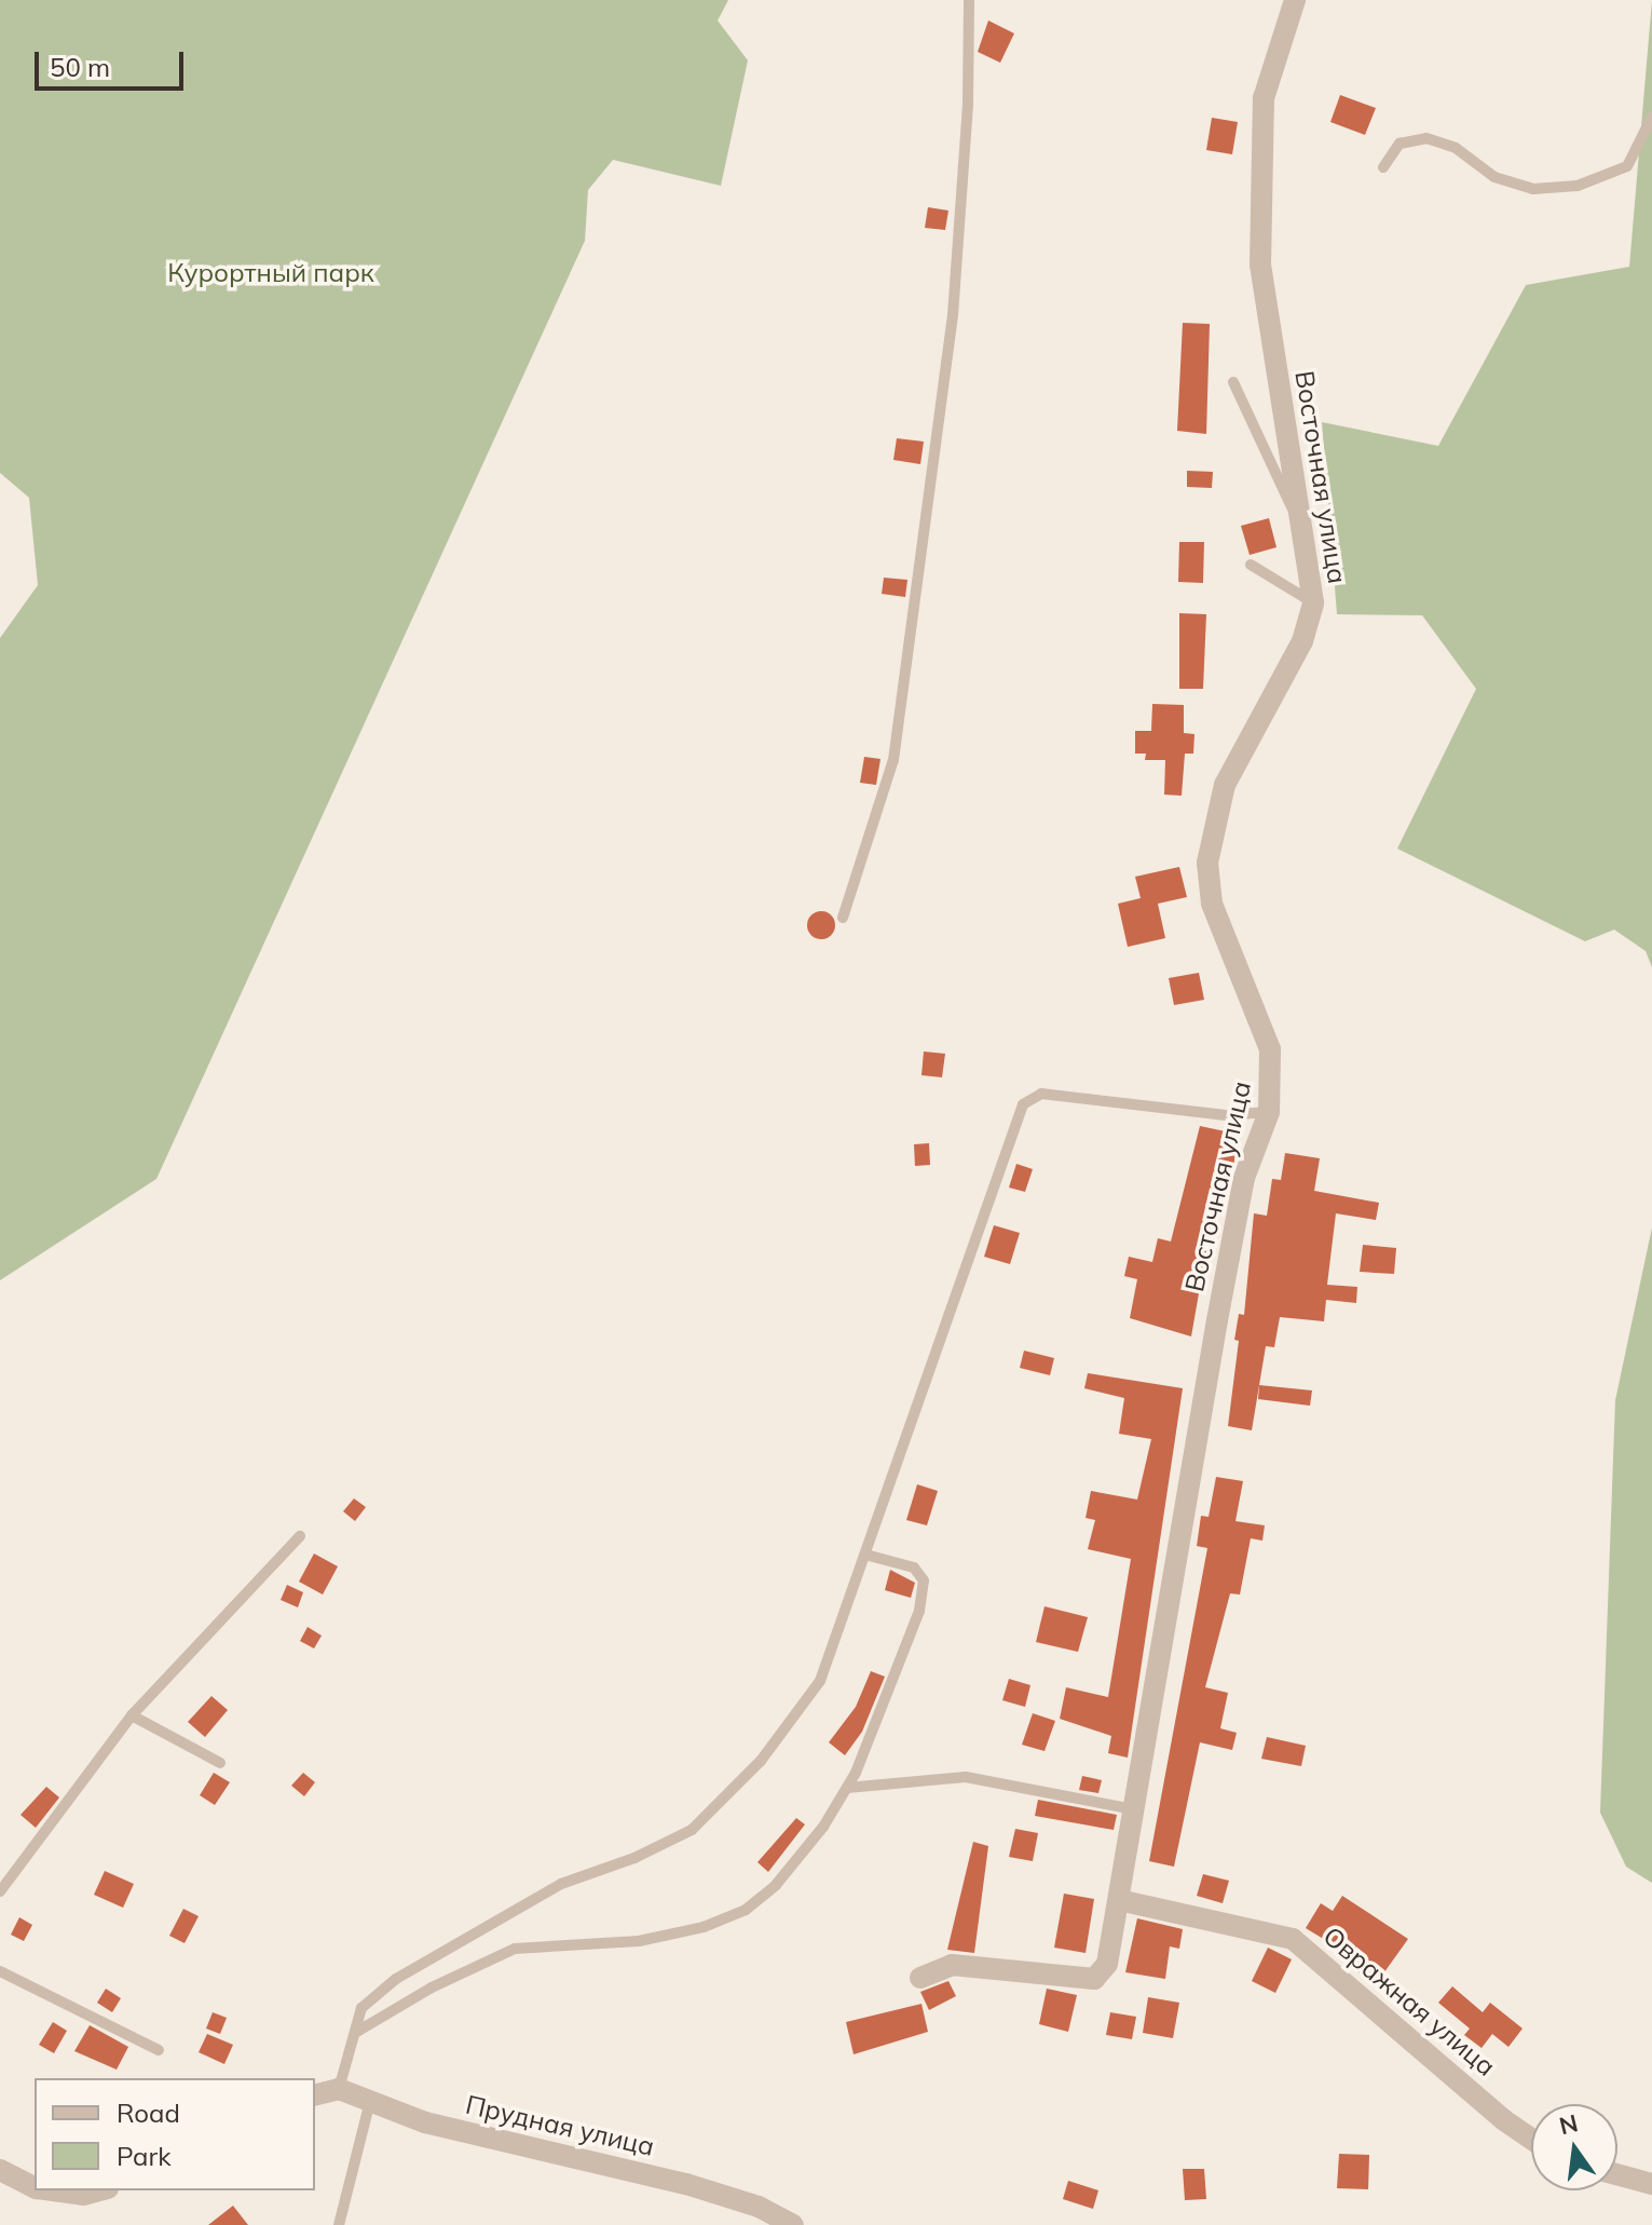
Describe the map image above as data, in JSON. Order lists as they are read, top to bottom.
{
  "streets": {
    "street": ["Восточная улица", "Овражная улица", "Прудная улица"]
  },
  "crossings": [
    ["Восточная улица", "Овражная улица"]
  ],
  "parks": ["Курортный парк"],
  "legend": ["Road", "Park"],
  "scale_bar": "50 m",
  "north": "top"
}
